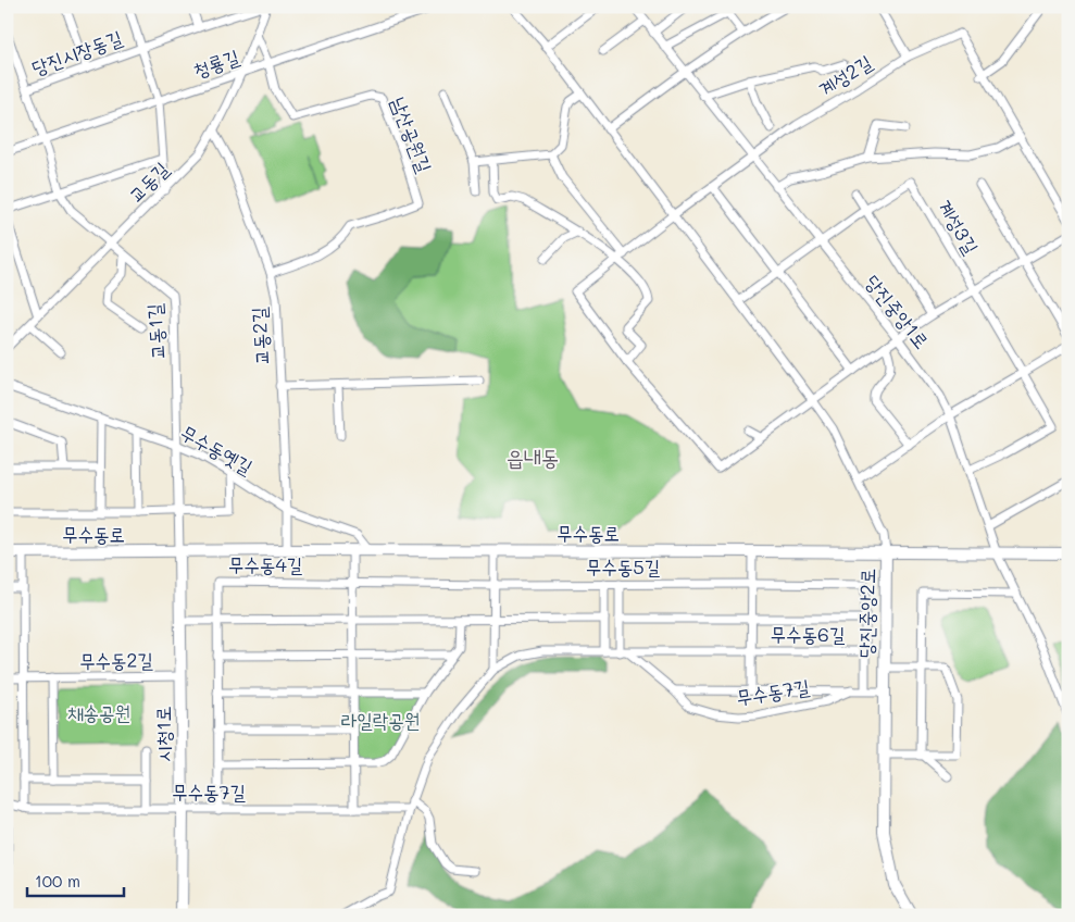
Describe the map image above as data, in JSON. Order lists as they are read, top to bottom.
{
  "streets": {
    "street": [
      "당진시장동길",
      "청룡길",
      "계성2길",
      "남산공원길",
      "교동길",
      "계성3길",
      "당진중앙1로",
      "교동1길",
      "교동2길",
      "무수동옛길",
      "무수동로",
      "무수동4길",
      "무수동5길",
      "당진중앙2로",
      "무수동6길",
      "무수동2길",
      "무수동7길",
      "시청1로"
    ]
  },
  "crossings": [
    ["당진시장동길", "교동길"],
    ["청룡길", "남산공원길"],
    ["청룡길", "교동길"],
    ["계성2길", "당진중앙1로"],
    ["남산공원길", "교동2길"],
    ["교동길", "교동1길"],
    ["교동길", "교동2길"],
    ["계성3길", "당진중앙1로"],
    ["당진중앙1로", "무수동로"],
    ["교동1길", "무수동옛길"],
    ["교동2길", "무수동옛길"],
    ["교동2길", "무수동로"],
    ["무수동옛길", "무수동로"],
    ["무수동로", "당진중앙2로"],
    ["무수동로", "무수동6길"],
    ["무수동로", "시청1로"],
    ["무수동4길", "무수동5길"],
    ["무수동4길", "무수동7길"],
    ["무수동5길", "무수동6길"],
    ["당진중앙2로", "무수동7길"],
    ["무수동6길", "무수동7길"],
    ["무수동2길", "시청1로"],
    ["무수동7길", "시청1로"]
  ],
  "districts": ["읍내동"],
  "parks": ["채송공원", "라일락공원"],
  "scale_bar": "100 m"
}
